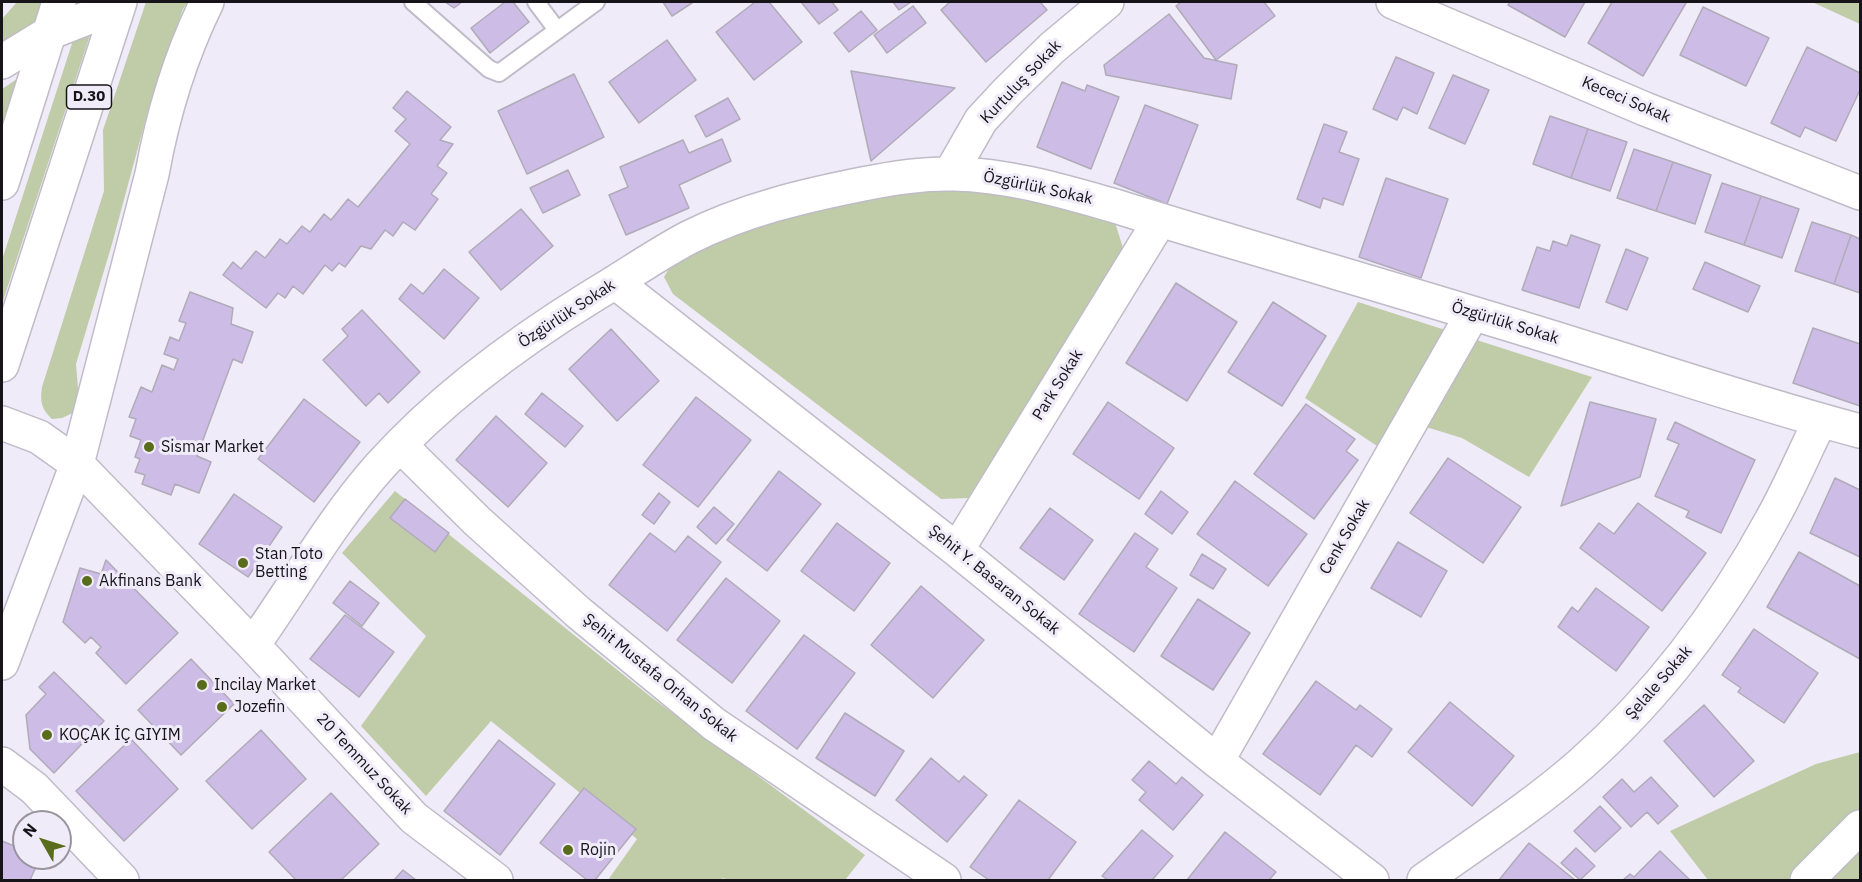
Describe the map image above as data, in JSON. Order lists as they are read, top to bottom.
{
  "streets": {
    "main road": [
      "Kurtuluş Sokak",
      "D.30",
      "Kececi Sokak",
      "Özgürlük Sokak",
      "Park Sokak",
      "Cenk Sokak",
      "Şehit Y. Basaran Sokak",
      "Şehit Mustafa Orhan Sokak",
      "Şelale Sokak",
      "20 Temmuz Sokak"
    ]
  },
  "crossings": [
    ["Kurtuluş Sokak", "Özgürlük Sokak"],
    ["Özgürlük Sokak", "Park Sokak"],
    ["Özgürlük Sokak", "Cenk Sokak"],
    ["Özgürlük Sokak", "Şehit Y. Basaran Sokak"],
    ["Özgürlük Sokak", "Şehit Mustafa Orhan Sokak"],
    ["Özgürlük Sokak", "Şelale Sokak"],
    ["Özgürlük Sokak", "20 Temmuz Sokak"],
    ["Park Sokak", "Şehit Y. Basaran Sokak"],
    ["Cenk Sokak", "Şehit Y. Basaran Sokak"]
  ],
  "places": [
    "Sismar Market",
    "Stan Toto Betting",
    "Akfinans Bank",
    "Incilay Market",
    "Jozefin",
    "KOÇAK İÇ GIYIM",
    "Rojin"
  ],
  "north": "top left"
}
